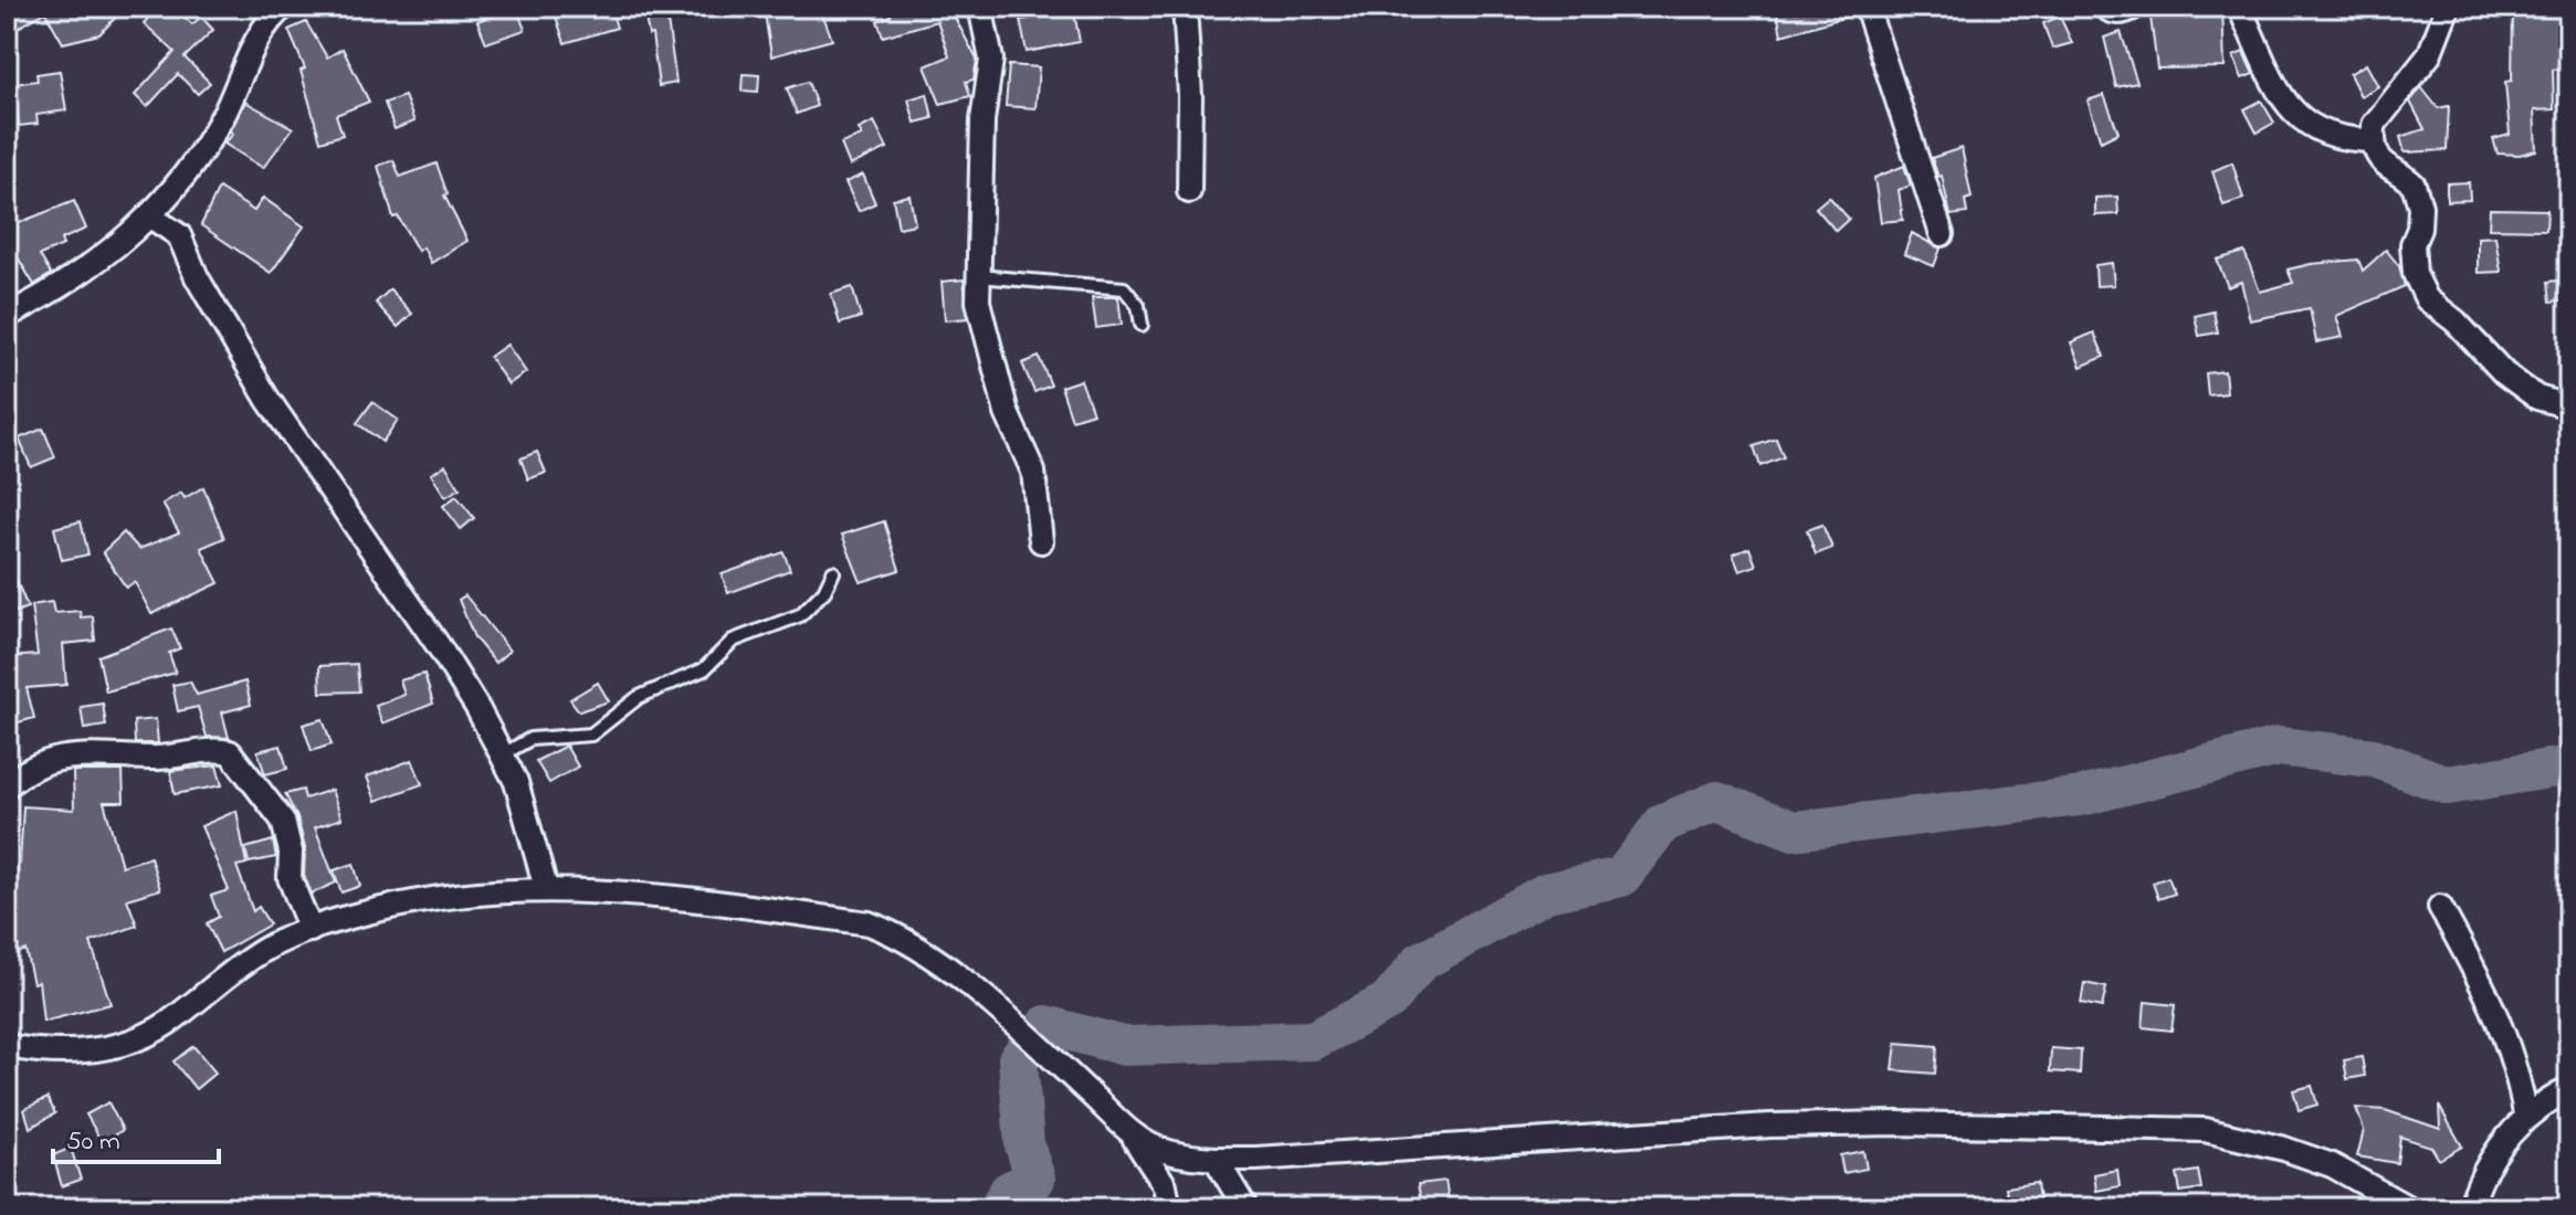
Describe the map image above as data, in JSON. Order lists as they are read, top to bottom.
{
  "scale_bar": "50 m"
}
